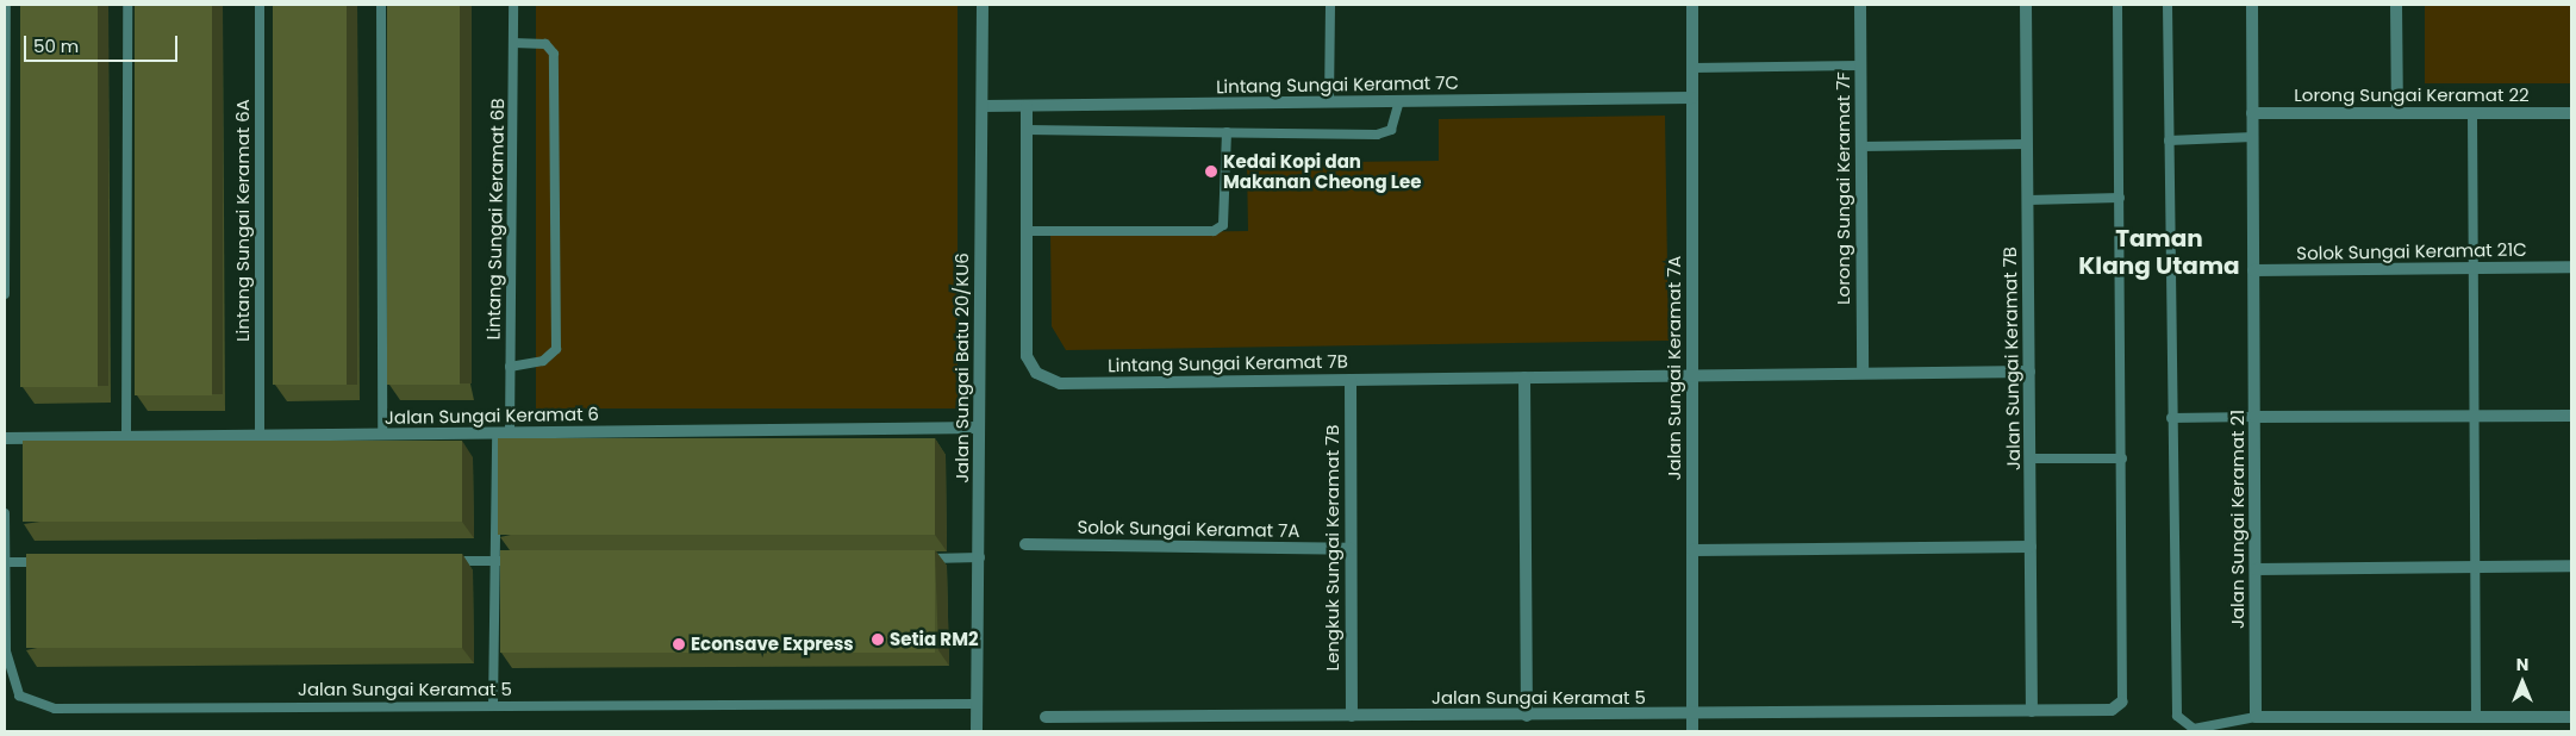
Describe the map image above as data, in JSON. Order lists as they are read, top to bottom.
{
  "streets": {
    "street": [
      "Lintang Sungai Keramat 7C",
      "Lorong Sungai Keramat 22",
      "Lorong Sungai Keramat 7F",
      "Solok Sungai Keramat 21C",
      "Jalan Sungai Keramat 7B",
      "Lintang Sungai Keramat 7B",
      "Jalan Sungai Batu 20/KU6",
      "Jalan Sungai Keramat 7A",
      "Jalan Sungai Keramat 6",
      "Jalan Sungai Keramat 21",
      "Solok Sungai Keramat 7A",
      "Lengkuk Sungai Keramat 7B",
      "Jalan Sungai Keramat 5"
    ],
    "lane": ["Lintang Sungai Keramat 6B", "Lintang Sungai Keramat 6A"]
  },
  "crossings": [
    ["Lintang Sungai Keramat 7C", "Lintang Sungai Keramat 7B"],
    ["Lintang Sungai Keramat 7C", "Jalan Sungai Batu 20/KU6"],
    ["Lintang Sungai Keramat 7C", "Jalan Sungai Keramat 7A"],
    ["Lorong Sungai Keramat 22", "Jalan Sungai Keramat 21"],
    ["Lorong Sungai Keramat 7F", "Lintang Sungai Keramat 7B"],
    ["Lintang Sungai Keramat 6B", "Jalan Sungai Keramat 6"],
    ["Lintang Sungai Keramat 6B", "Jalan Sungai Keramat 5"],
    ["Lintang Sungai Keramat 6A", "Jalan Sungai Keramat 6"],
    ["Solok Sungai Keramat 21C", "Jalan Sungai Keramat 21"],
    ["Jalan Sungai Keramat 7B", "Lintang Sungai Keramat 7B"],
    ["Jalan Sungai Keramat 7B", "Jalan Sungai Keramat 5"],
    ["Lintang Sungai Keramat 7B", "Jalan Sungai Keramat 7A"],
    ["Lintang Sungai Keramat 7B", "Lengkuk Sungai Keramat 7B"],
    ["Jalan Sungai Batu 20/KU6", "Jalan Sungai Keramat 6"],
    ["Jalan Sungai Batu 20/KU6", "Jalan Sungai Keramat 5"],
    ["Jalan Sungai Keramat 7A", "Jalan Sungai Keramat 5"],
    ["Solok Sungai Keramat 7A", "Lengkuk Sungai Keramat 7B"],
    ["Lengkuk Sungai Keramat 7B", "Jalan Sungai Keramat 5"]
  ],
  "districts": ["Taman Klang Utama"],
  "places": ["Kedai Kopi dan Makanan Cheong Lee", "Setia RM2", "Econsave Express"],
  "scale_bar": "50 m",
  "north": "top"
}
